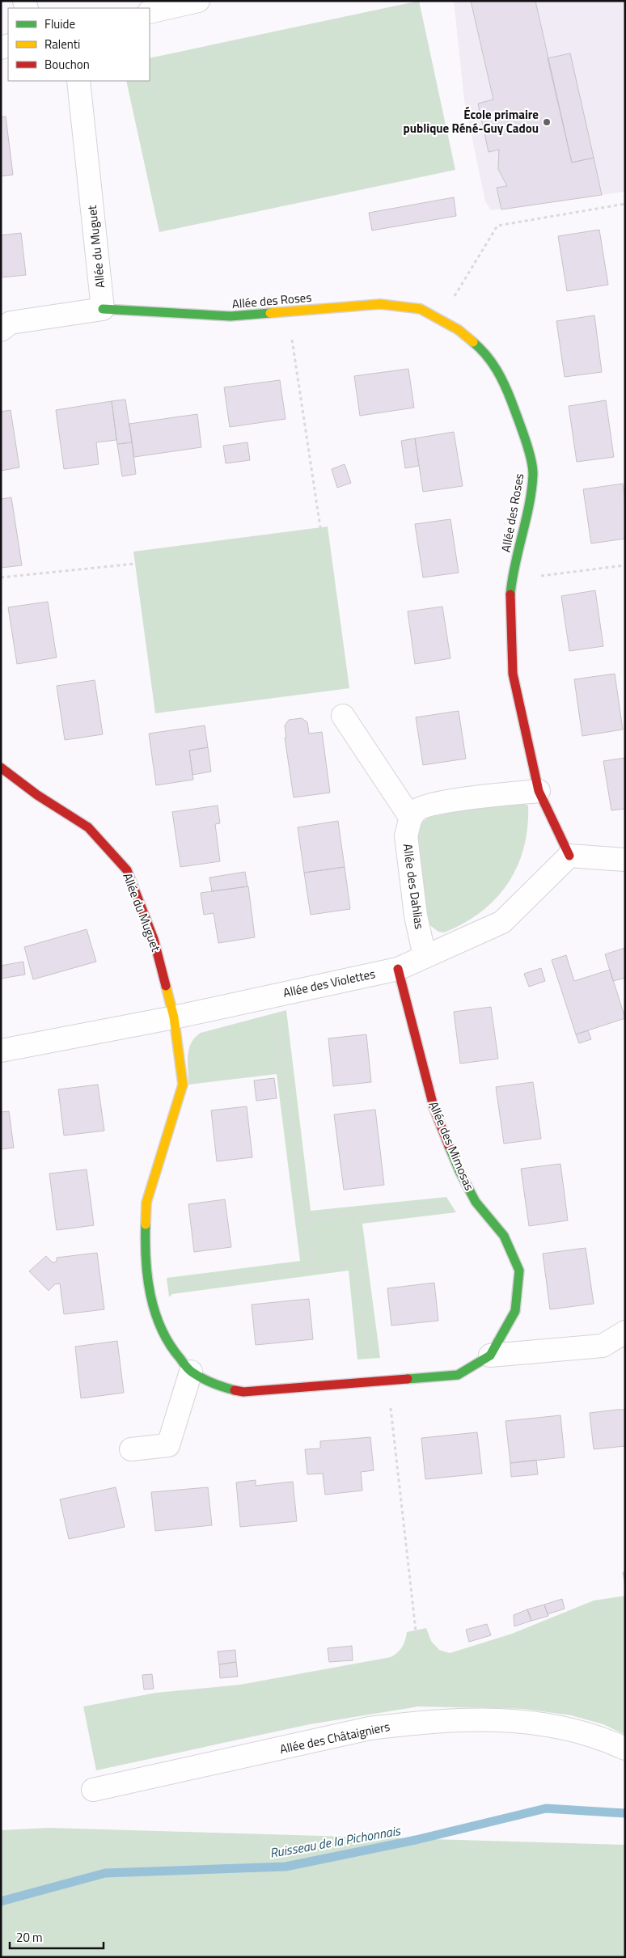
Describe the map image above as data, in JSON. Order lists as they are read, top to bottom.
{
  "streets": {
    "street": [
      "Allée du Muguet",
      "Allée des Roses",
      "Allée des Dahlias",
      "Allée des Violettes",
      "Allée des Mimosas",
      "Allée des Châtaigniers"
    ]
  },
  "crossings": [
    ["Allée du Muguet", "Allée des Roses"],
    ["Allée du Muguet", "Allée des Violettes"],
    ["Allée du Muguet", "Allée des Mimosas"],
    ["Allée des Roses", "Allée des Violettes"],
    ["Allée des Dahlias", "Allée des Violettes"],
    ["Allée des Violettes", "Allée des Mimosas"]
  ],
  "water": ["Ruisseau de la Pichonnais"],
  "places": ["École primaire publique Réné-Guy Cadou"],
  "legend": ["Fluide", "Ralenti", "Bouchon"],
  "scale_bar": "20 m"
}
